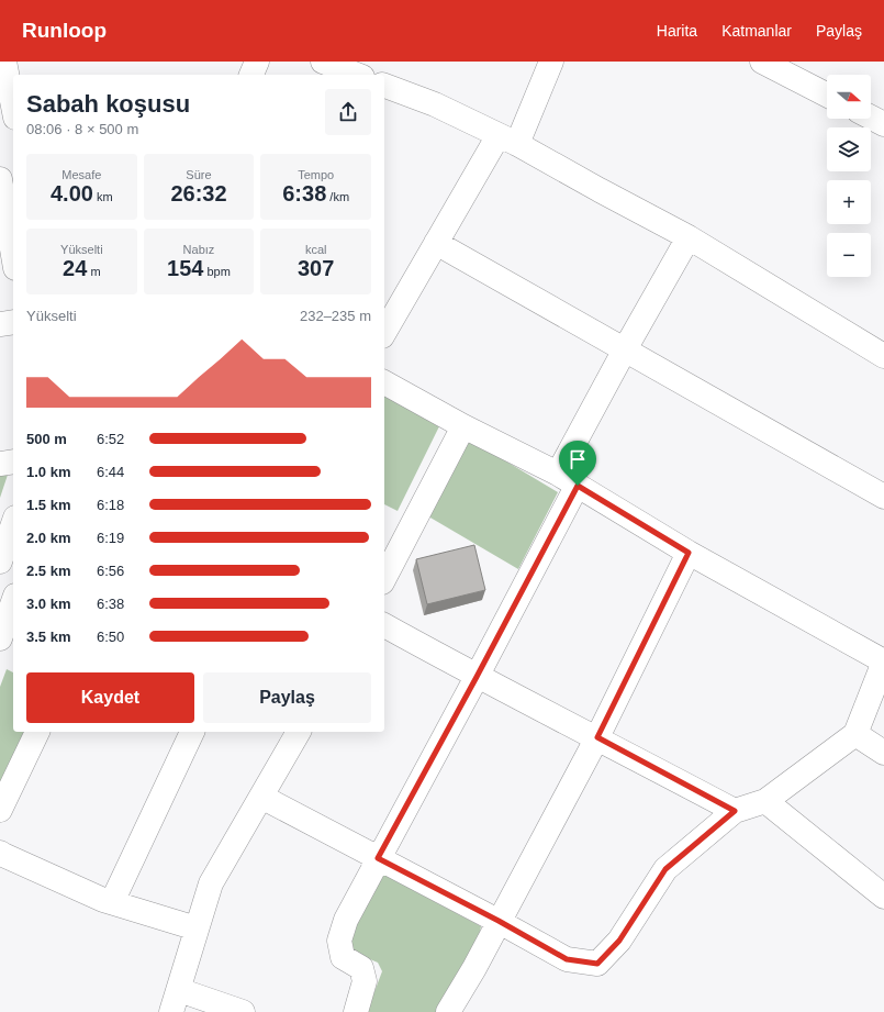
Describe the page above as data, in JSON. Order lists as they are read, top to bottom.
{
  "north": "right",
  "page": {
    "header": "Runloop",
    "nav": ["Harita", "Katmanlar", "Paylaş"],
    "map_buttons": ["+", "−"],
    "heading": ["Sabah koşusu", "08:06 · 8 × 500 m"],
    "stats": [
      ["Mesafe", "4.00 km"],
      ["Süre", "26:32"],
      ["Tempo", "6:38 /km"],
      ["Yükselti", "24 m"],
      ["Nabız", "154 bpm"],
      ["kcal", "307"]
    ],
    "chart": ["Yükselti", "232–235 m"],
    "list": [
      {
        "name": "500 m",
        "note": "6:52"
      },
      {
        "name": "1.0 km",
        "note": "6:44"
      },
      {
        "name": "1.5 km",
        "note": "6:18"
      },
      {
        "name": "2.0 km",
        "note": "6:19"
      },
      {
        "name": "2.5 km",
        "note": "6:56"
      },
      {
        "name": "3.0 km",
        "note": "6:38"
      },
      {
        "name": "3.5 km",
        "note": "6:50"
      }
    ],
    "buttons": ["Kaydet", "Paylaş"]
  }
}
